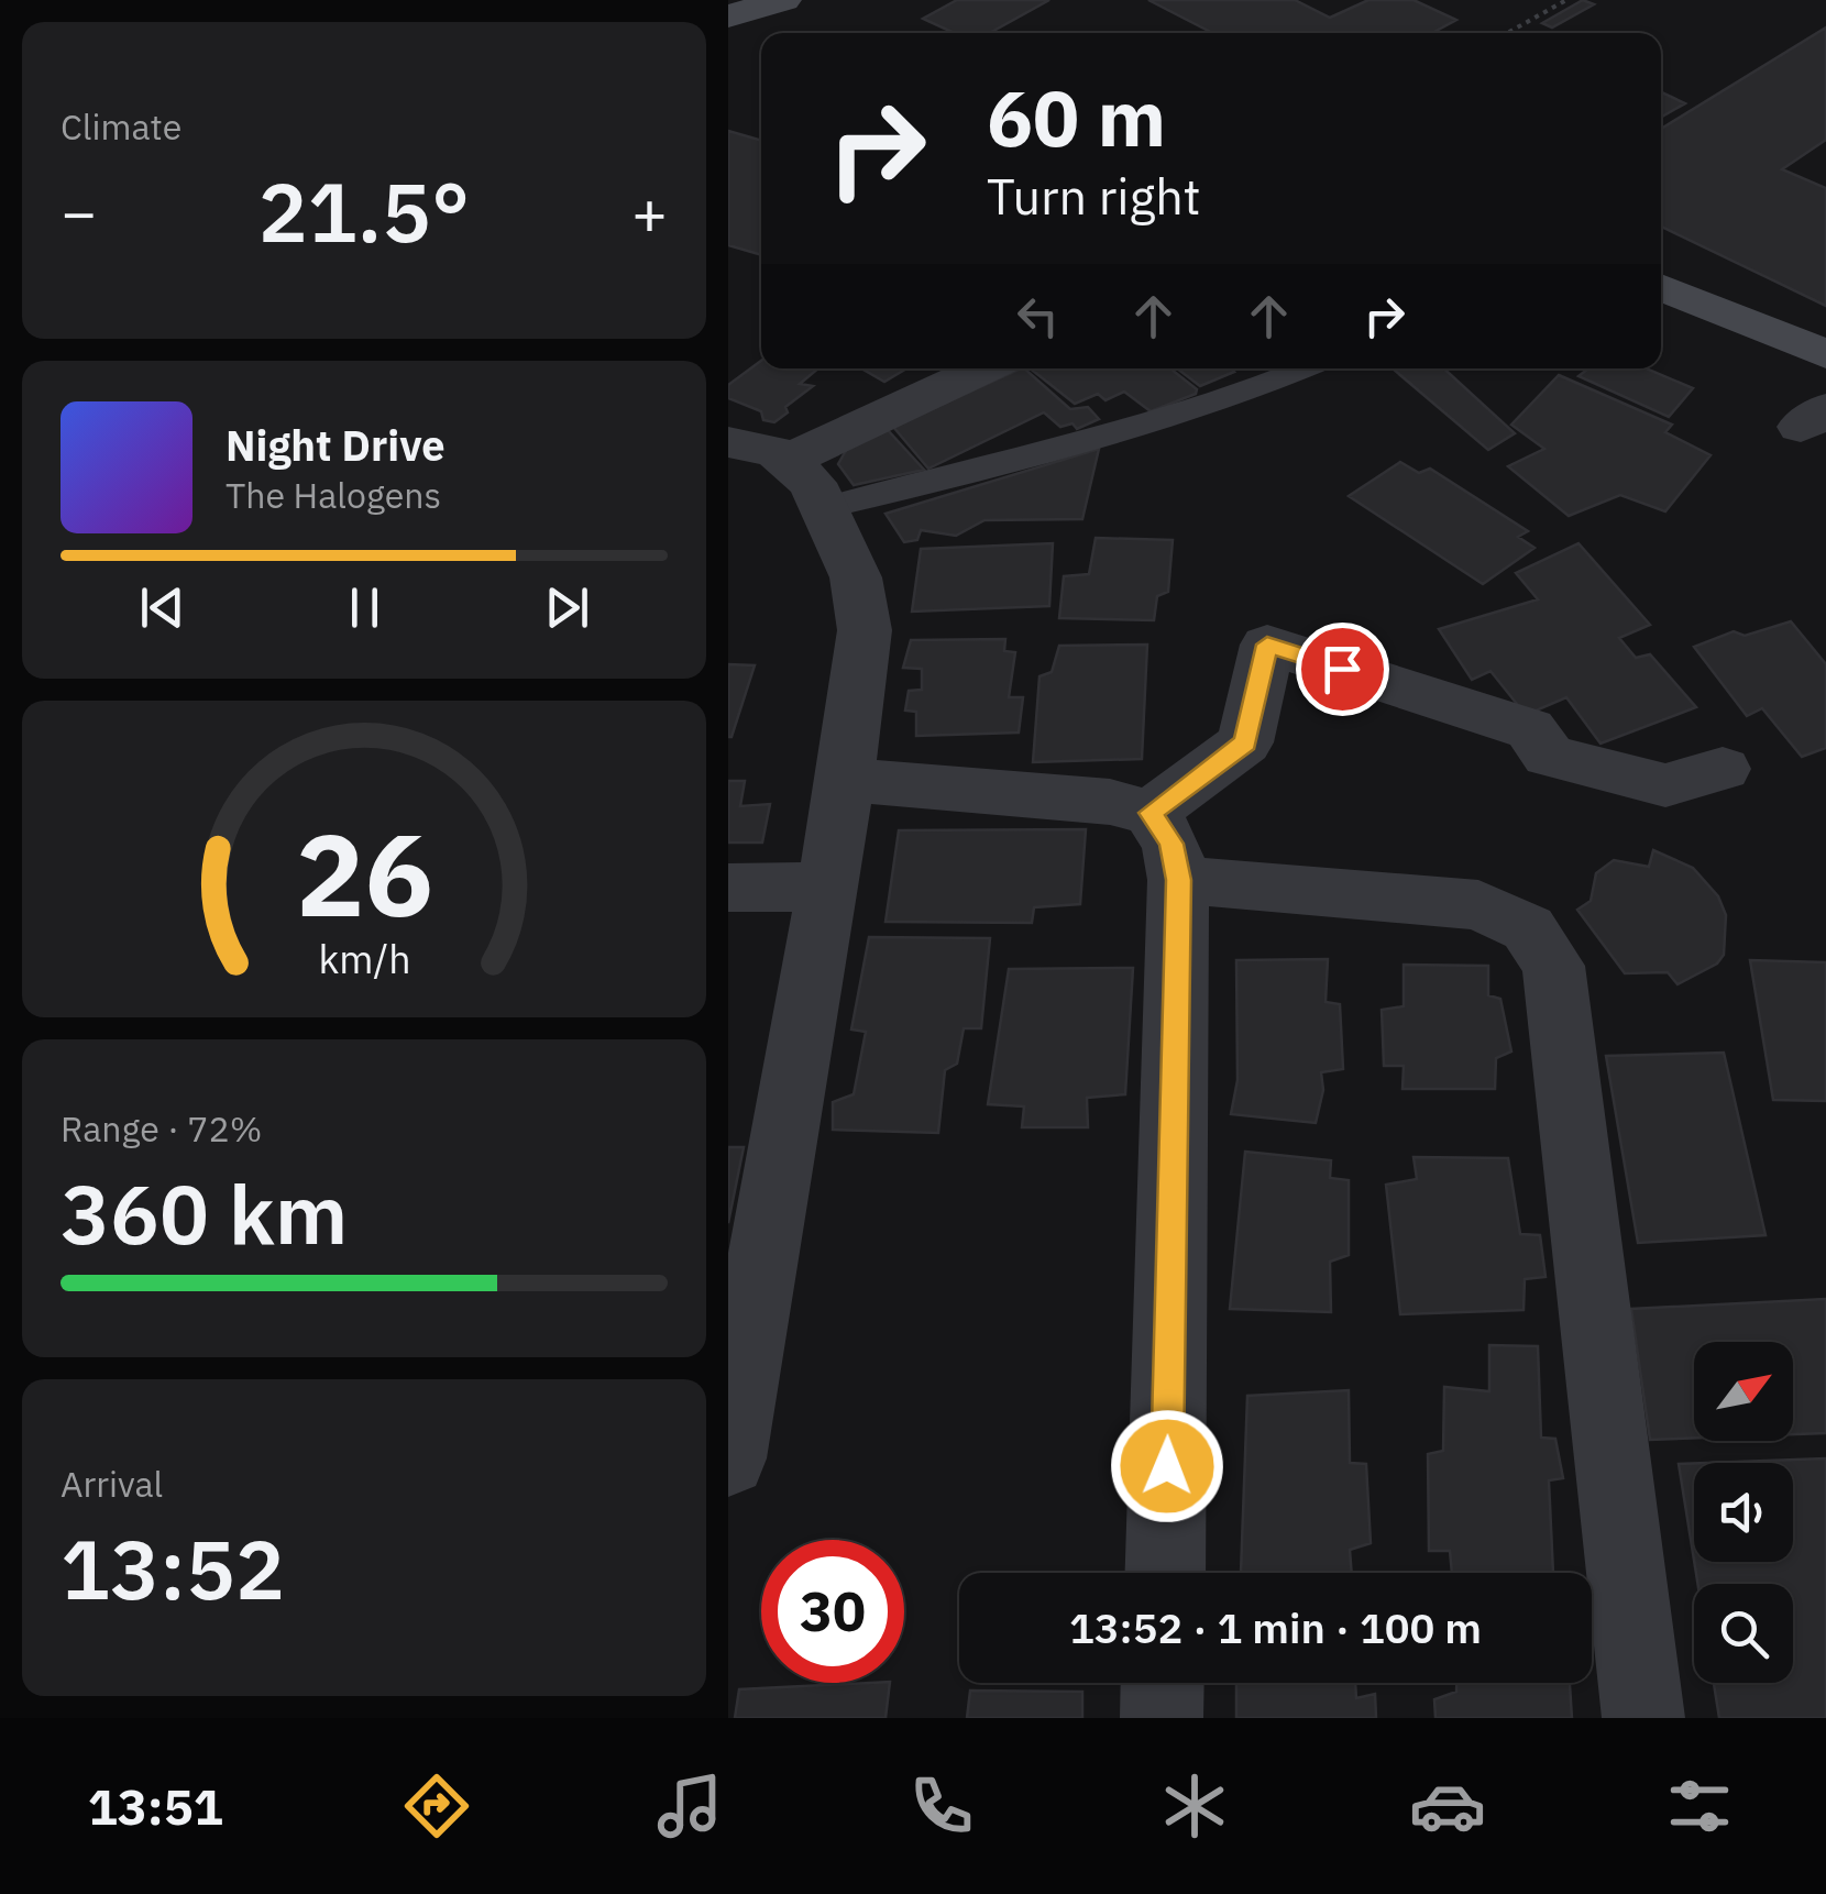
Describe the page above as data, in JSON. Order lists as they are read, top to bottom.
{
  "north": "top right",
  "page": {
    "tile": [
      "Climate",
      ["Range · 72%", "360 km"],
      ["Arrival", "13:52"]
    ],
    "turn": ["60 m", "Turn right"],
    "heat": ["−", "21.5°", "+"],
    "song": ["Night Drive", "The Halogens"],
    "limit": "30",
    "trip": "13:52 · 1 min · 100 m",
    "tabs": "13:51",
    "gauge": ["26", "km/h"]
  }
}
